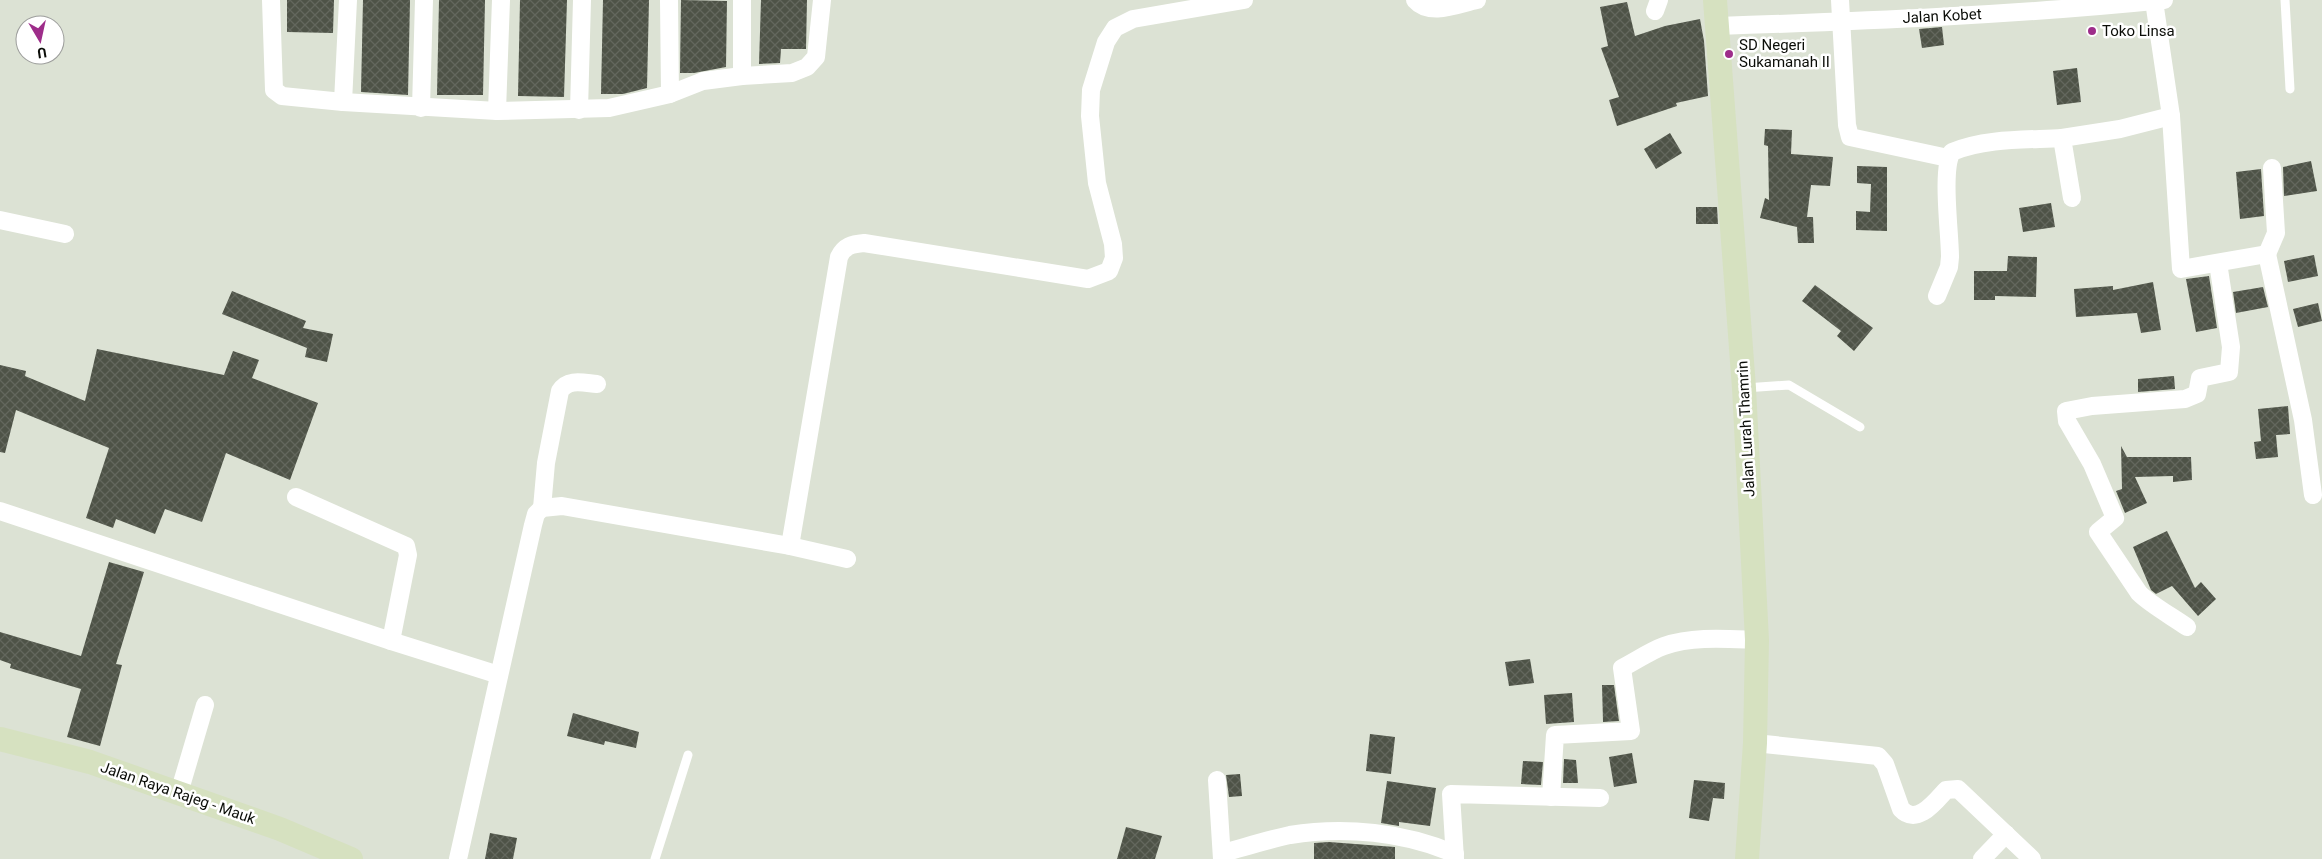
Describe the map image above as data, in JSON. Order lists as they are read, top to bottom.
{
  "streets": {
    "street": ["Jalan Kobet", "Jalan Lurah Thamrin", "Jalan Raya Rajeg - Mauk"]
  },
  "crossings": [
    ["Jalan Kobet", "Jalan Lurah Thamrin"]
  ],
  "places": ["Toko Linsa", "SD Negeri Sukamanah II"],
  "north": "bottom"
}
